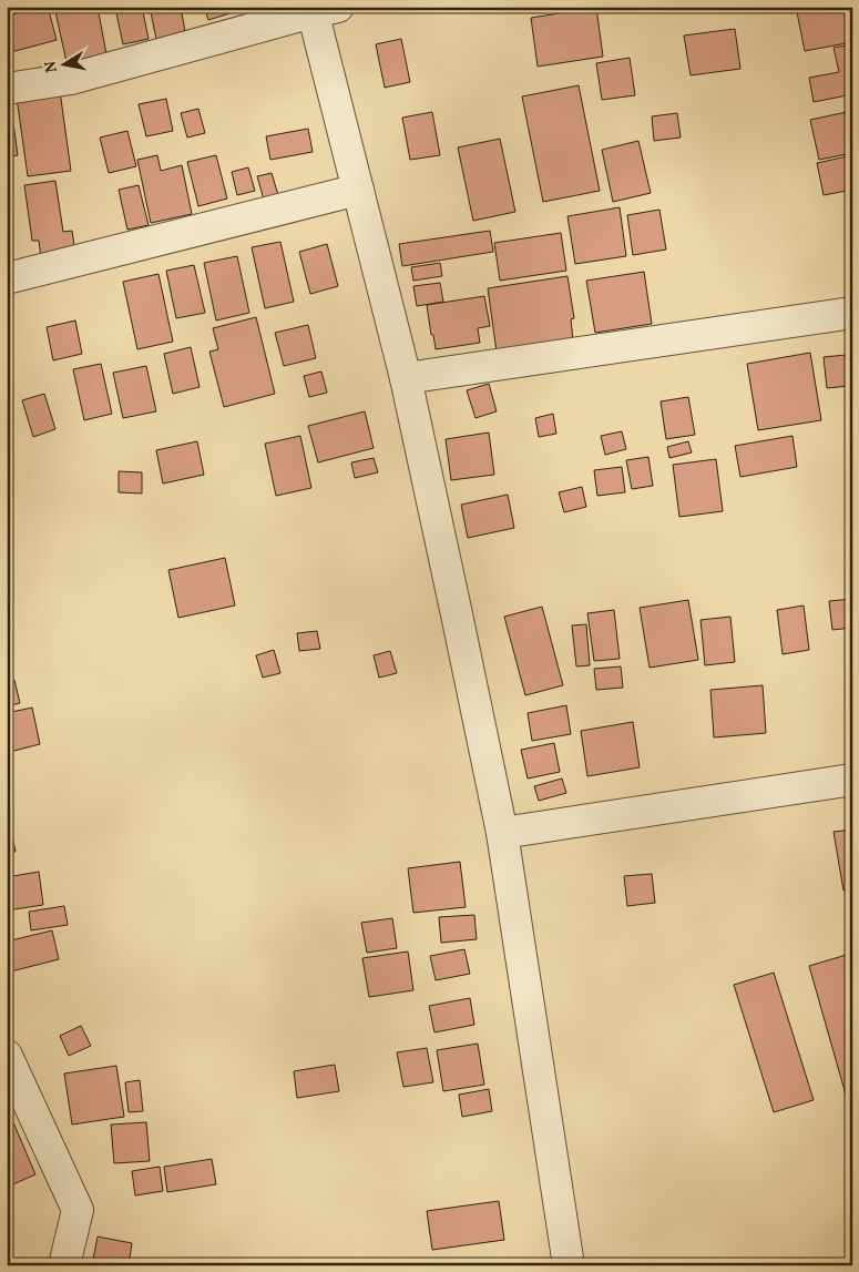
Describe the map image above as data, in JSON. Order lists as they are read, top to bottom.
{
  "north": "left"
}
